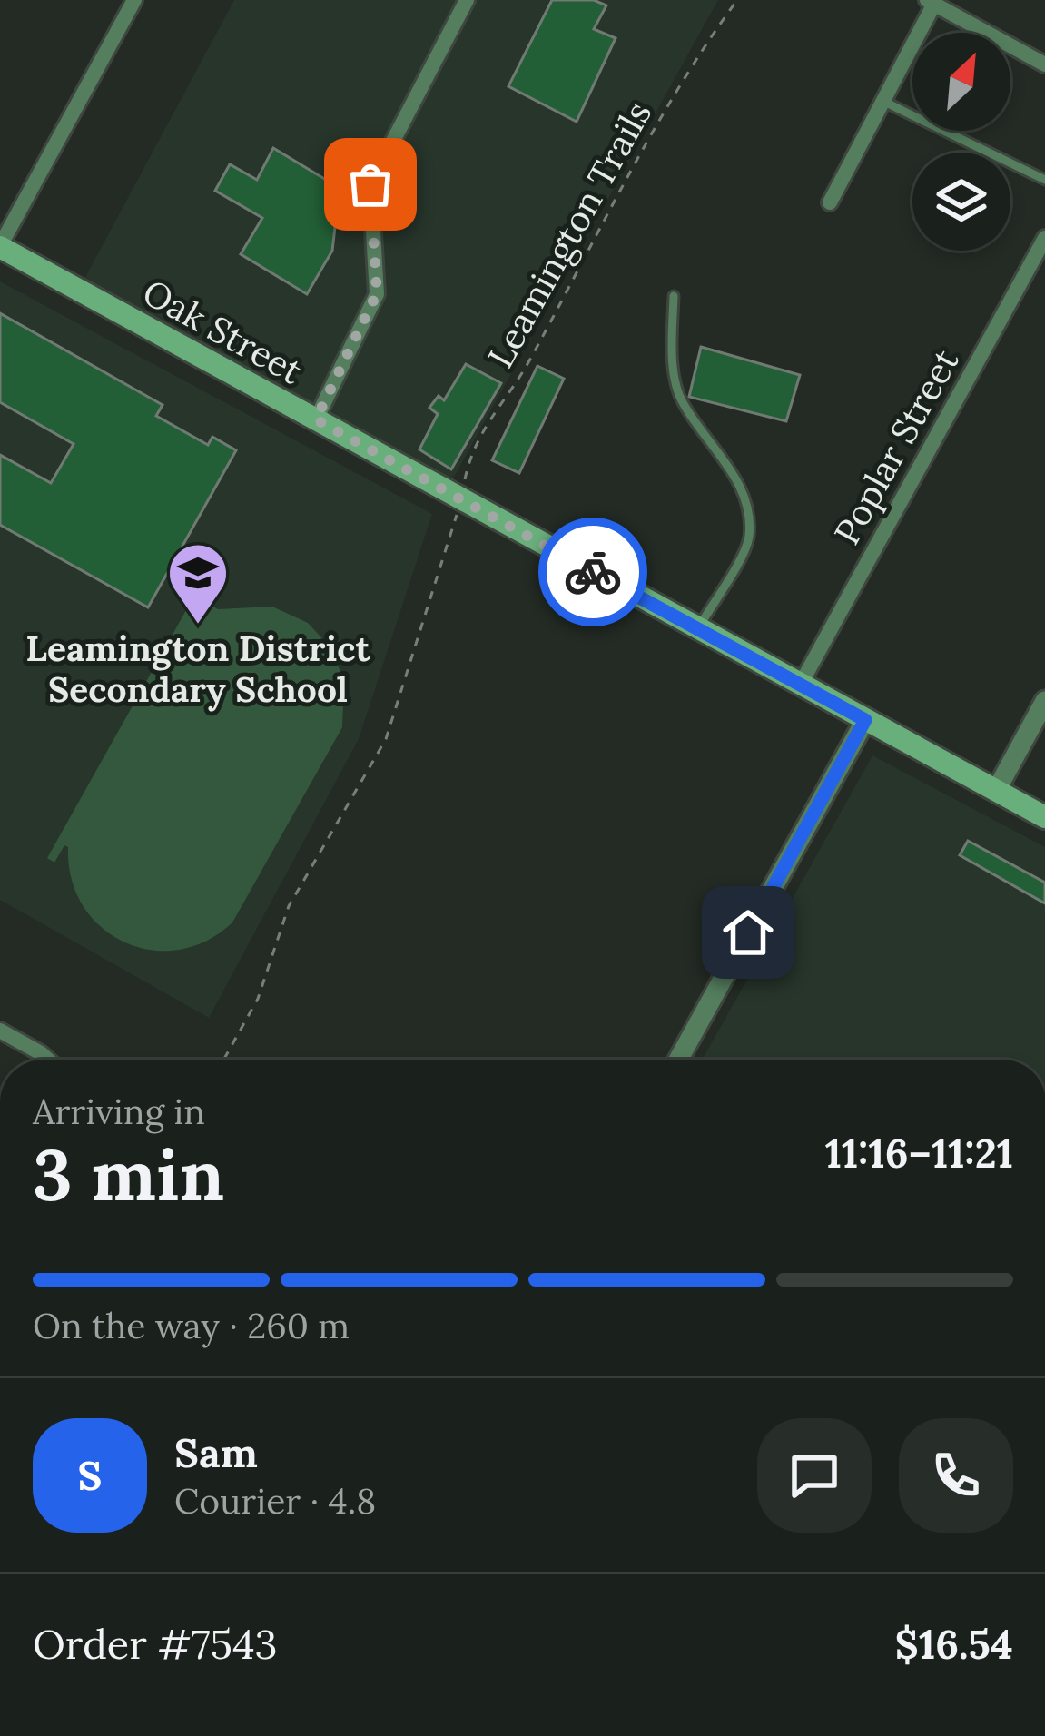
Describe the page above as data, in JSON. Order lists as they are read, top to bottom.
{
  "streets": {
    "main road": ["Oak Street"],
    "street": ["Poplar Street"],
    "path": ["Leamington Trails"]
  },
  "crossings": [
    ["Leamington Trails", "Oak Street"],
    ["Oak Street", "Poplar Street"]
  ],
  "places": {
    "school or university": ["Leamington District Secondary School"]
  },
  "north": "top right",
  "page": {
    "heading": ["3 min", "Arriving in", "11:16–11:21"],
    "panel": [
      "Sam",
      "Courier · 4.8",
      "Order #7543",
      "$16.54"
    ],
    "bar": "On the way · 260 m",
    "round": "S"
  }
}
